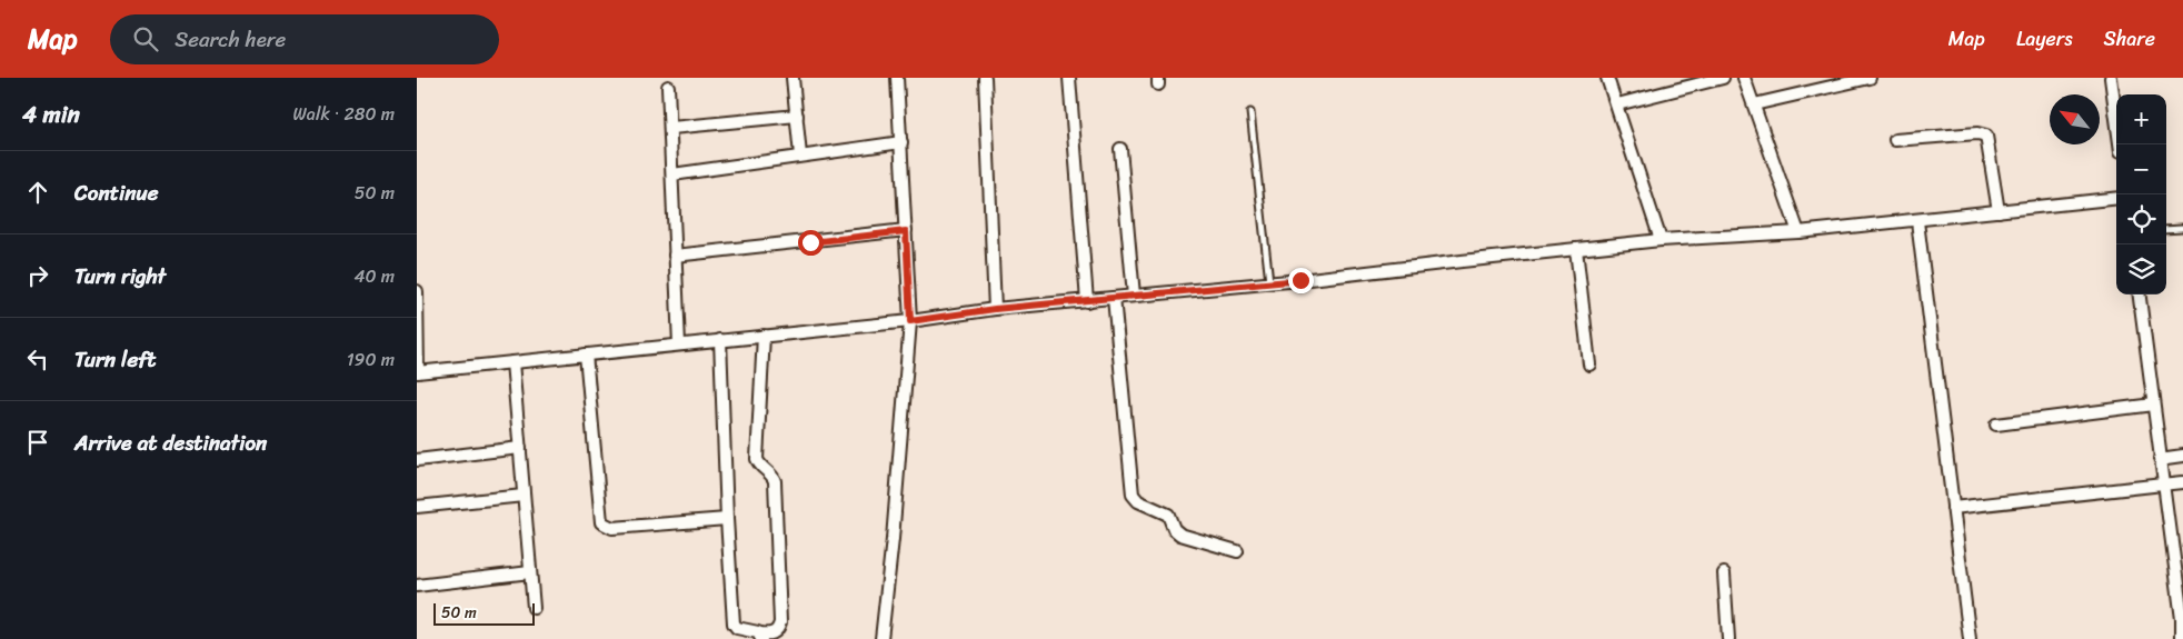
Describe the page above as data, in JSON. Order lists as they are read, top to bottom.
{
  "scale_bar": "50 m",
  "north": "top left",
  "page": {
    "header": "Map",
    "search": "Search here",
    "nav": ["Map", "Layers", "Share"],
    "heading": ["4 min", "Walk · 280 m"],
    "map_buttons": ["+", "−"],
    "list": [
      ["Continue", "50 m"],
      ["Turn right", "40 m"],
      ["Turn left", "190 m"],
      "Arrive at destination"
    ],
    "scale": "50 m"
  }
}
